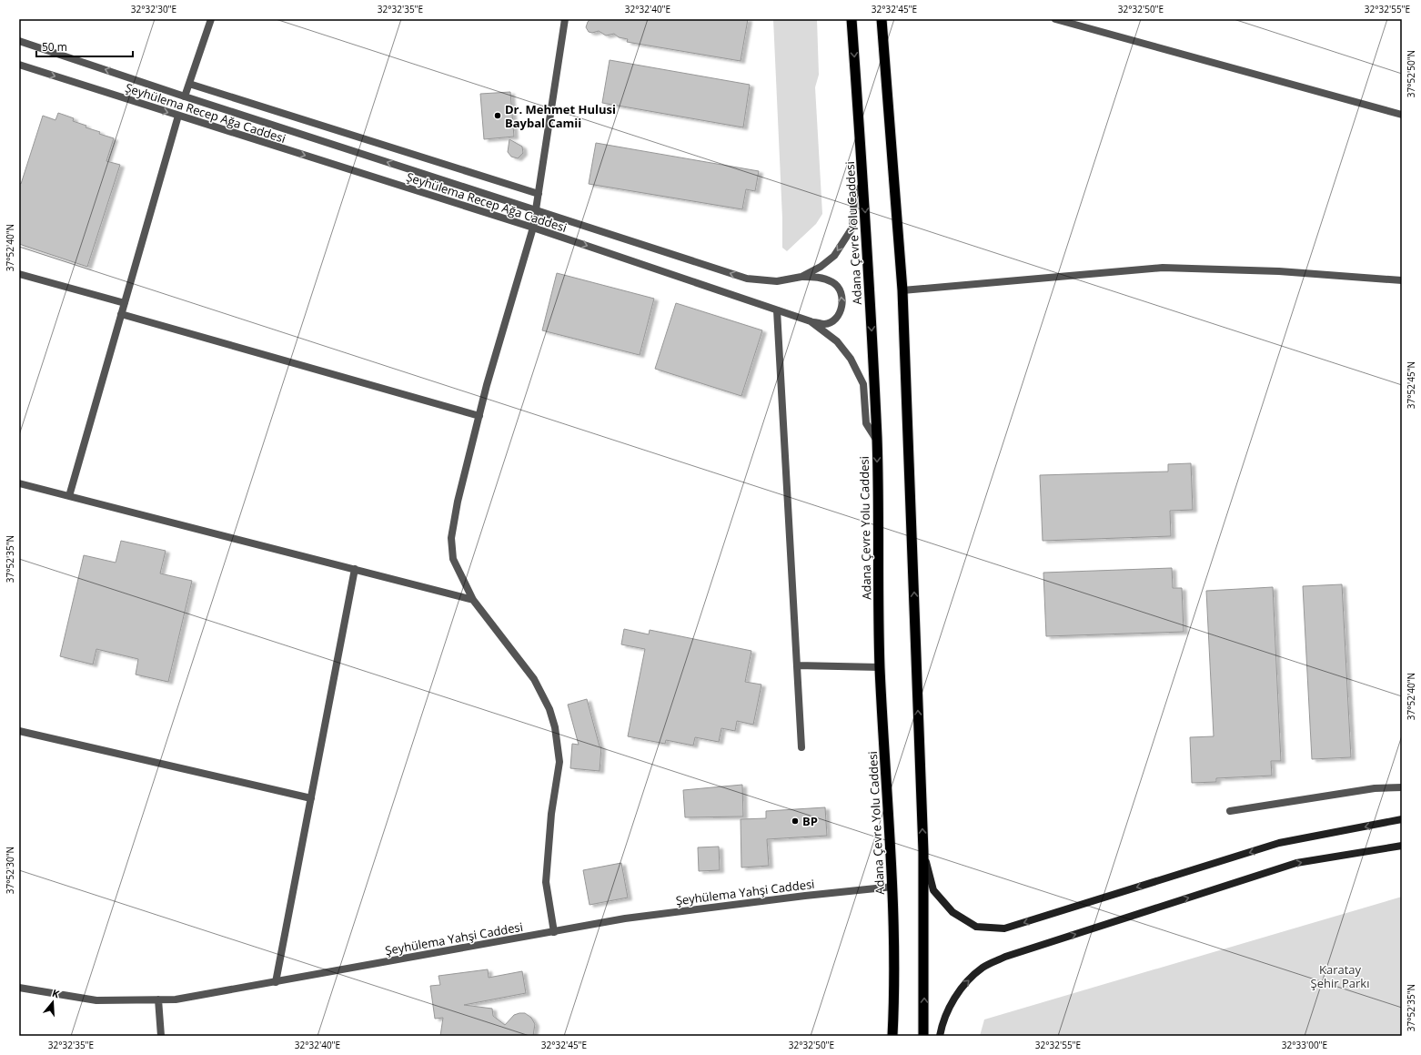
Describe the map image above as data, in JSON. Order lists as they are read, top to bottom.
{
  "streets": {
    "highway": ["Adana Çevre Yolu Caddesi"],
    "street": ["Şeyhülema Recep Ağa Caddesi", "Şeyhülema Yahşi Caddesi"]
  },
  "crossings": [
    ["Şeyhülema Recep Ağa Caddesi", "Adana Çevre Yolu Caddesi"],
    ["Adana Çevre Yolu Caddesi", "Şeyhülema Yahşi Caddesi"]
  ],
  "parks": ["Karatay Şehir Parkı"],
  "places": ["Dr. Mehmet Hulusi Baybal Camii", "BP"],
  "scale_bar": "50 m",
  "north": "top",
  "coordinates": [
    "32°32'30\"E",
    "32°32'35\"E",
    "32°32'40\"E",
    "32°32'45\"E",
    "32°32'50\"E",
    "32°32'55\"E",
    "37°52'50\"N",
    "37°52'40\"N",
    "37°52'45\"N",
    "37°52'35\"N",
    "37°52'30\"N",
    "32°33'00\"E"
  ]
}
